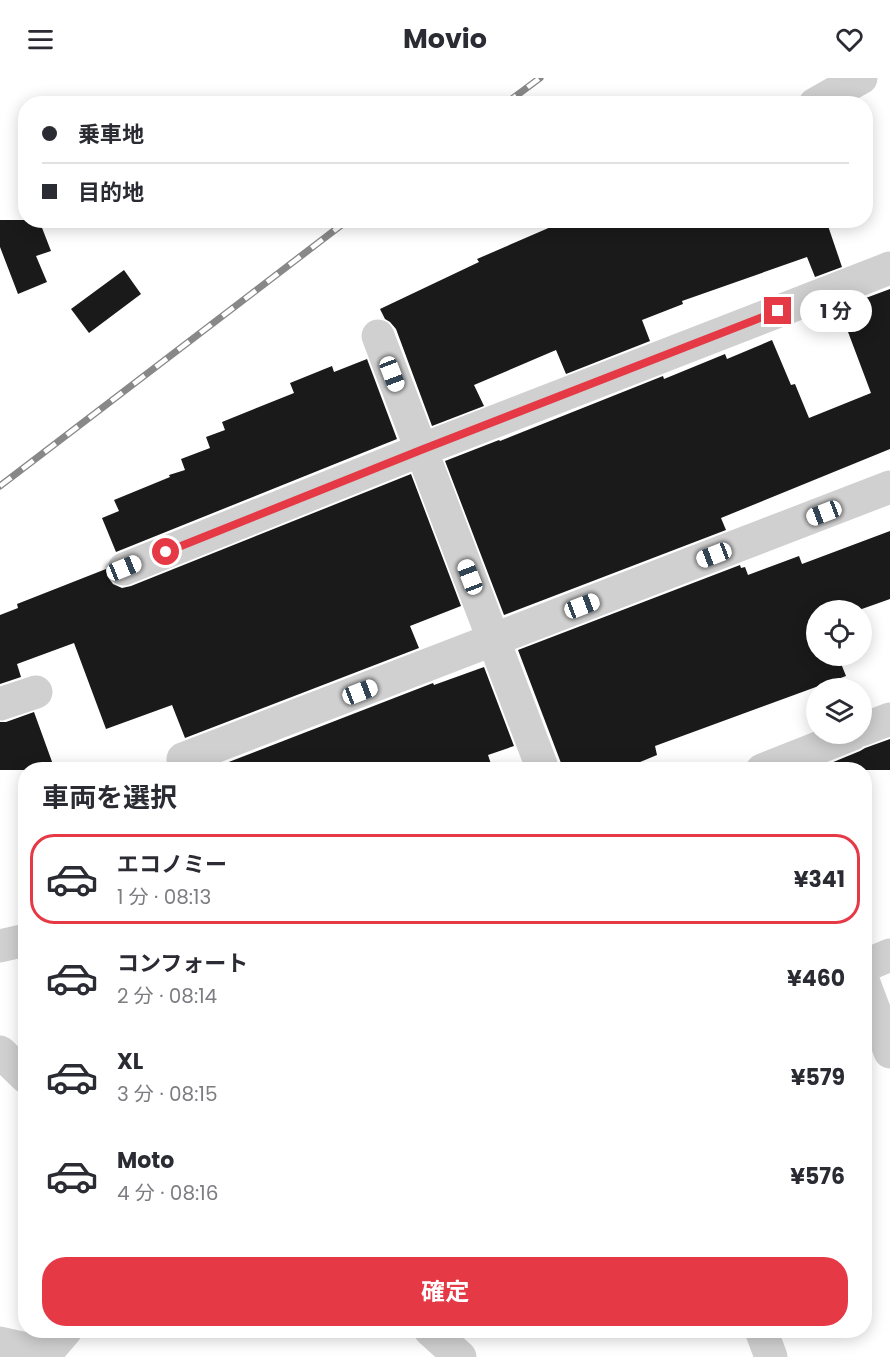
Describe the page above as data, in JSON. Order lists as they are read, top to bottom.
{
  "page": {
    "header": "Movio",
    "banner": ["乗車地", "目的地"],
    "bubble": "1 分",
    "heading": "車両を選択",
    "list": [
      {
        "name": "エコノミー",
        "note": "1 分 · 08:13",
        "value": "¥341"
      },
      {
        "name": "コンフォート",
        "note": "2 分 · 08:14",
        "value": "¥460"
      },
      {
        "name": "XL",
        "note": "3 分 · 08:15",
        "value": "¥579"
      },
      {
        "name": "Moto",
        "note": "4 分 · 08:16",
        "value": "¥576"
      }
    ],
    "buttons": "確定"
  }
}
